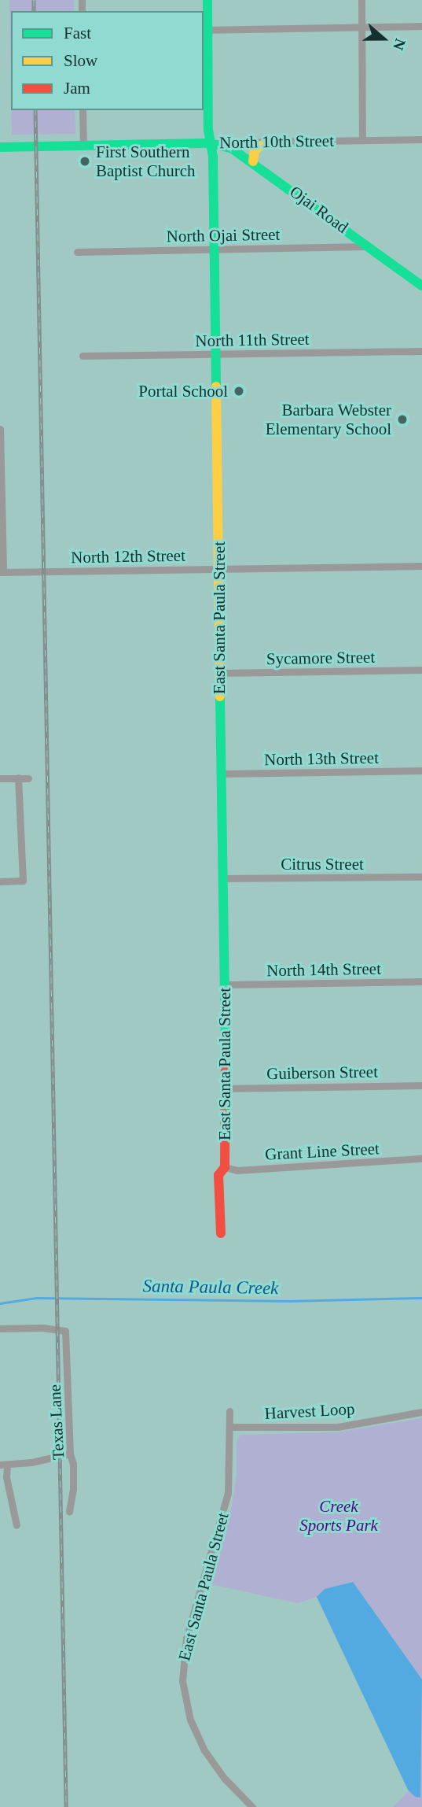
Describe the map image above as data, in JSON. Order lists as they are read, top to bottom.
{
  "streets": {
    "street": [
      "North 10th Street",
      "Ojai Road",
      "North Ojai Street",
      "North 11th Street",
      "North 12th Street",
      "East Santa Paula Street",
      "Sycamore Street",
      "North 13th Street",
      "Citrus Street",
      "North 14th Street",
      "Guiberson Street",
      "Grant Line Street",
      "Harvest Loop",
      "Texas Lane"
    ]
  },
  "crossings": [
    ["North 10th Street", "Ojai Road"],
    ["North 10th Street", "East Santa Paula Street"],
    ["Ojai Road", "North Ojai Street"],
    ["Ojai Road", "East Santa Paula Street"],
    ["North Ojai Street", "East Santa Paula Street"],
    ["North 11th Street", "East Santa Paula Street"],
    ["North 12th Street", "East Santa Paula Street"],
    ["East Santa Paula Street", "Sycamore Street"],
    ["East Santa Paula Street", "North 13th Street"],
    ["East Santa Paula Street", "Citrus Street"],
    ["East Santa Paula Street", "North 14th Street"],
    ["East Santa Paula Street", "Guiberson Street"],
    ["East Santa Paula Street", "Grant Line Street"],
    ["East Santa Paula Street", "Harvest Loop"]
  ],
  "water": ["Santa Paula Creek"],
  "parks": ["Creek Sports Park"],
  "places": ["First Southern Baptist Church", "Portal School", "Barbara Webster Elementary School"],
  "legend": ["Fast", "Slow", "Jam"],
  "north": "right"
}
